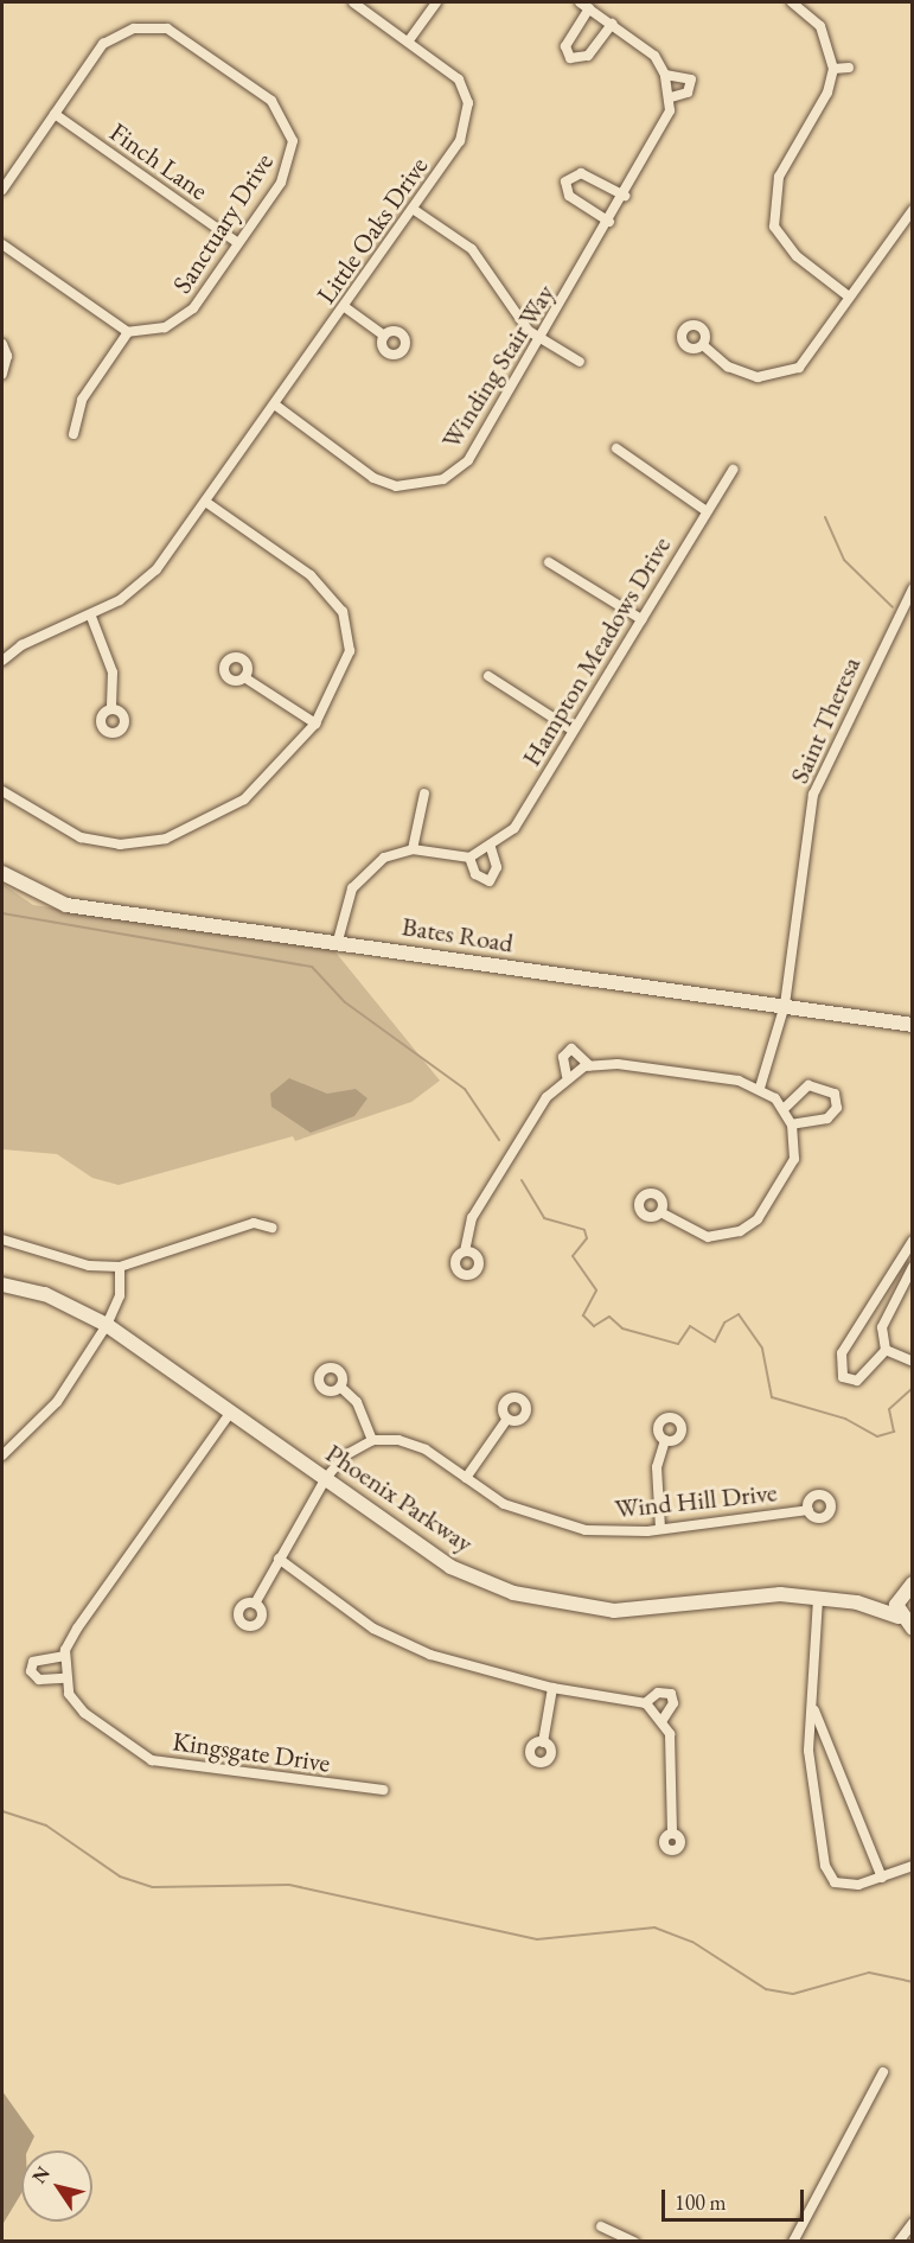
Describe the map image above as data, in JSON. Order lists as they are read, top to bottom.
{
  "streets": {
    "street": [
      "Finch Lane",
      "Sanctuary Drive",
      "Little Oaks Drive",
      "Winding Stair Way",
      "Hampton Meadows Drive",
      "Saint Theresa",
      "Bates Road",
      "Phoenix Parkway",
      "Wind Hill Drive",
      "Kingsgate Drive"
    ]
  },
  "crossings": [
    ["Finch Lane", "Sanctuary Drive"],
    ["Little Oaks Drive", "Winding Stair Way"],
    ["Saint Theresa", "Bates Road"],
    ["Phoenix Parkway", "Kingsgate Drive"]
  ],
  "scale_bar": "100 m",
  "north": "top left"
}
